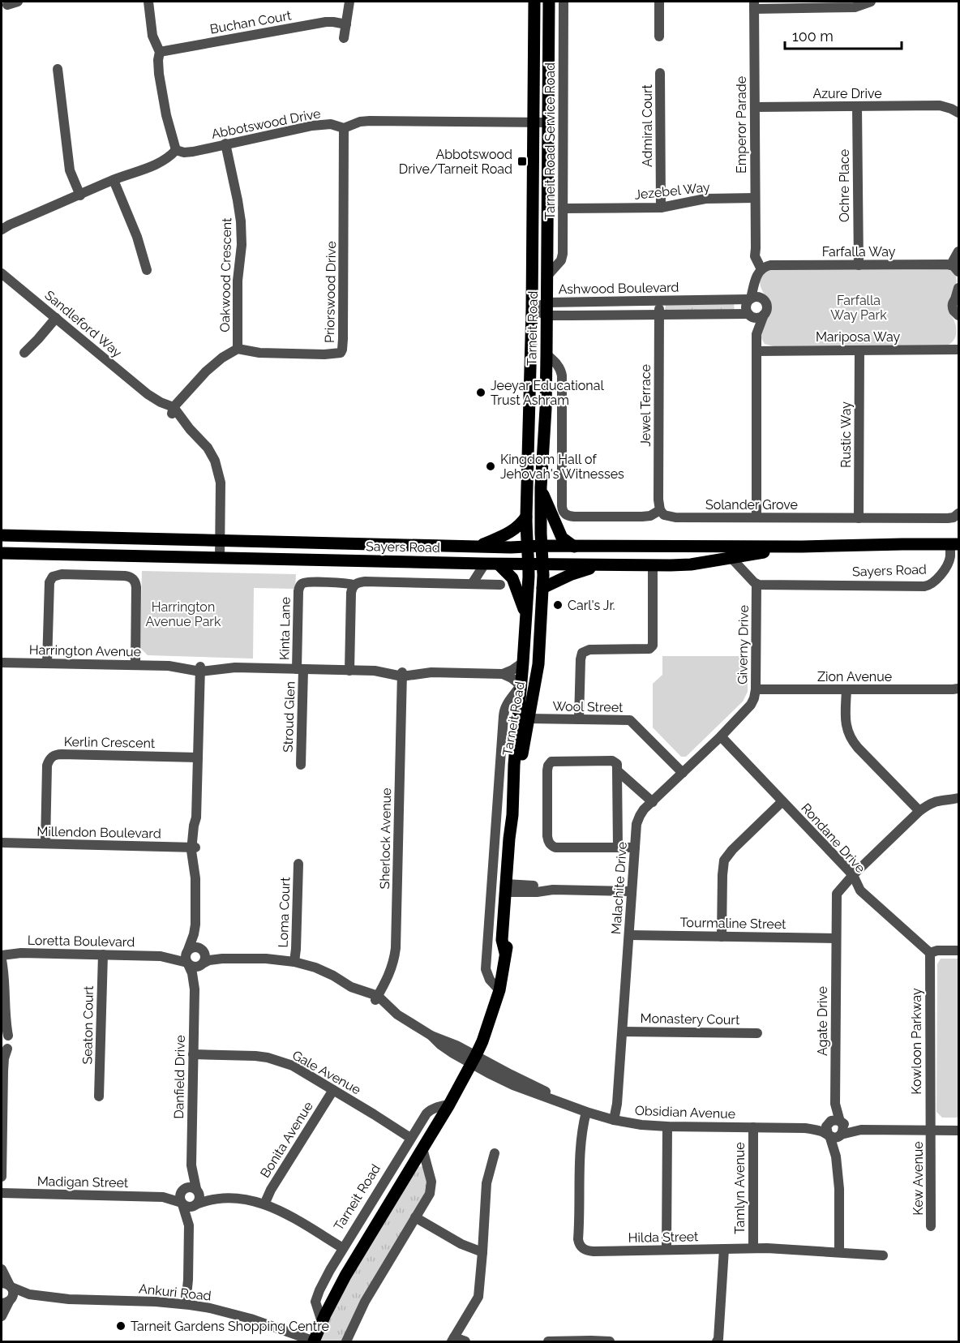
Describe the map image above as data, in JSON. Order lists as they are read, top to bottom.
{
  "streets": {
    "main road": ["Tarneit Road", "Sayers Road"],
    "street": [
      "Buchan Court",
      "Azure Drive",
      "Abbotswood Drive",
      "Emperor Parade",
      "Admiral Court",
      "Tarneit Road Service Road",
      "Ochre Place",
      "Jezebel Way",
      "Farfalla Way",
      "Oakwood Crescent",
      "Ashwood Boulevard",
      "Priorswood Drive",
      "Sandleford Way",
      "Mariposa Way",
      "Jewel Terrace",
      "Rustic Way",
      "Solander Grove",
      "Kinta Lane",
      "Giverny Drive",
      "Harrington Avenue",
      "Zion Avenue",
      "Wool Street",
      "Stroud Glen",
      "Kerlin Crescent",
      "Millendon Boulevard",
      "Rondane Drive",
      "Sherlock Avenue",
      "Malachite Drive",
      "Loma Court",
      "Tourmaline Street",
      "Loretta Boulevard",
      "Monastery Court",
      "Agate Drive",
      "Seaton Court",
      "Kowloon Parkway",
      "Gale Avenue",
      "Danfield Drive",
      "Obsidian Avenue",
      "Bonita Avenue",
      "Kew Avenue",
      "Madigan Street",
      "Tamlyn Avenue",
      "Hilda Street",
      "Ankuri Road"
    ]
  },
  "crossings": [
    ["Azure Drive", "Emperor Parade"],
    ["Azure Drive", "Ochre Place"],
    ["Abbotswood Drive", "Oakwood Crescent"],
    ["Abbotswood Drive", "Priorswood Drive"],
    ["Abbotswood Drive", "Tarneit Road"],
    ["Emperor Parade", "Jezebel Way"],
    ["Emperor Parade", "Farfalla Way"],
    ["Admiral Court", "Jezebel Way"],
    ["Tarneit Road Service Road", "Jezebel Way"],
    ["Tarneit Road Service Road", "Tarneit Road"],
    ["Ochre Place", "Farfalla Way"],
    ["Oakwood Crescent", "Priorswood Drive"],
    ["Ashwood Boulevard", "Tarneit Road"],
    ["Ashwood Boulevard", "Jewel Terrace"],
    ["Sandleford Way", "Sayers Road"],
    ["Tarneit Road", "Sayers Road"],
    ["Tarneit Road", "Wool Street"],
    ["Tarneit Road", "Gale Avenue"],
    ["Tarneit Road", "Obsidian Avenue"],
    ["Tarneit Road", "Ankuri Road"],
    ["Mariposa Way", "Rustic Way"],
    ["Jewel Terrace", "Solander Grove"],
    ["Rustic Way", "Solander Grove"],
    ["Sayers Road", "Giverny Drive"],
    ["Kinta Lane", "Harrington Avenue"],
    ["Kinta Lane", "Stroud Glen"],
    ["Giverny Drive", "Zion Avenue"],
    ["Giverny Drive", "Malachite Drive"],
    ["Harrington Avenue", "Stroud Glen"],
    ["Harrington Avenue", "Sherlock Avenue"],
    ["Wool Street", "Malachite Drive"],
    ["Kerlin Crescent", "Millendon Boulevard"],
    ["Rondane Drive", "Malachite Drive"],
    ["Rondane Drive", "Agate Drive"],
    ["Rondane Drive", "Kowloon Parkway"],
    ["Malachite Drive", "Tourmaline Street"],
    ["Malachite Drive", "Monastery Court"],
    ["Malachite Drive", "Obsidian Avenue"],
    ["Tourmaline Street", "Agate Drive"],
    ["Loretta Boulevard", "Seaton Court"],
    ["Loretta Boulevard", "Danfield Drive"],
    ["Agate Drive", "Obsidian Avenue"],
    ["Kowloon Parkway", "Obsidian Avenue"],
    ["Kowloon Parkway", "Kew Avenue"],
    ["Gale Avenue", "Danfield Drive"],
    ["Gale Avenue", "Bonita Avenue"],
    ["Danfield Drive", "Madigan Street"],
    ["Obsidian Avenue", "Kew Avenue"],
    ["Obsidian Avenue", "Tamlyn Avenue"],
    ["Obsidian Avenue", "Hilda Street"],
    ["Tamlyn Avenue", "Hilda Street"]
  ],
  "parks": ["Farfalla Way Park", "Harrington Avenue Park"],
  "places": {
    "transit": ["Abbotswood Drive/Tarneit Road"],
    "other": [
      "Jeeyar Educational Trust Ashram",
      "Kingdom Hall of Jehovah's Witnesses",
      "Carl's Jr.",
      "Tarneit Gardens Shopping Centre"
    ]
  },
  "scale_bar": "100 m"
}
